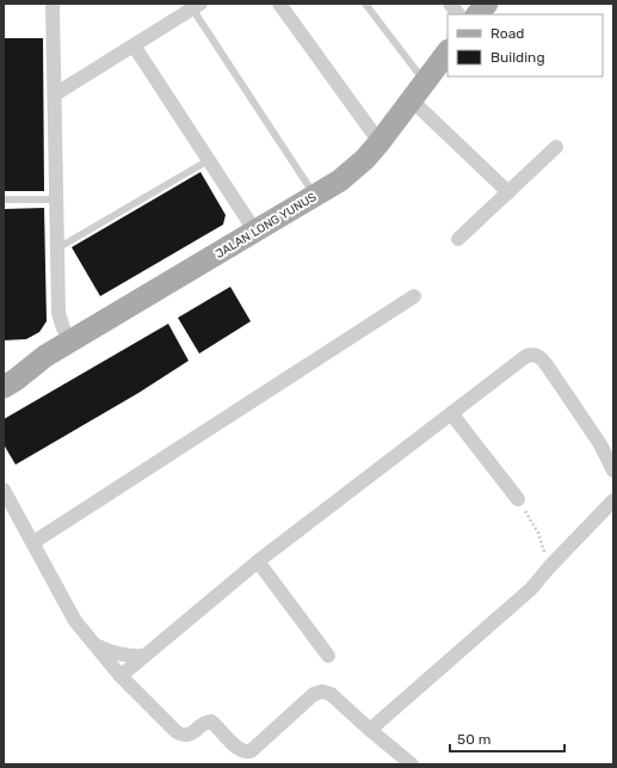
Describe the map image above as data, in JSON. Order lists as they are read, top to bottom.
{
  "streets": {
    "main road": ["JALAN LONG YUNUS"]
  },
  "legend": ["Road", "Building"],
  "scale_bar": "50 m"
}
